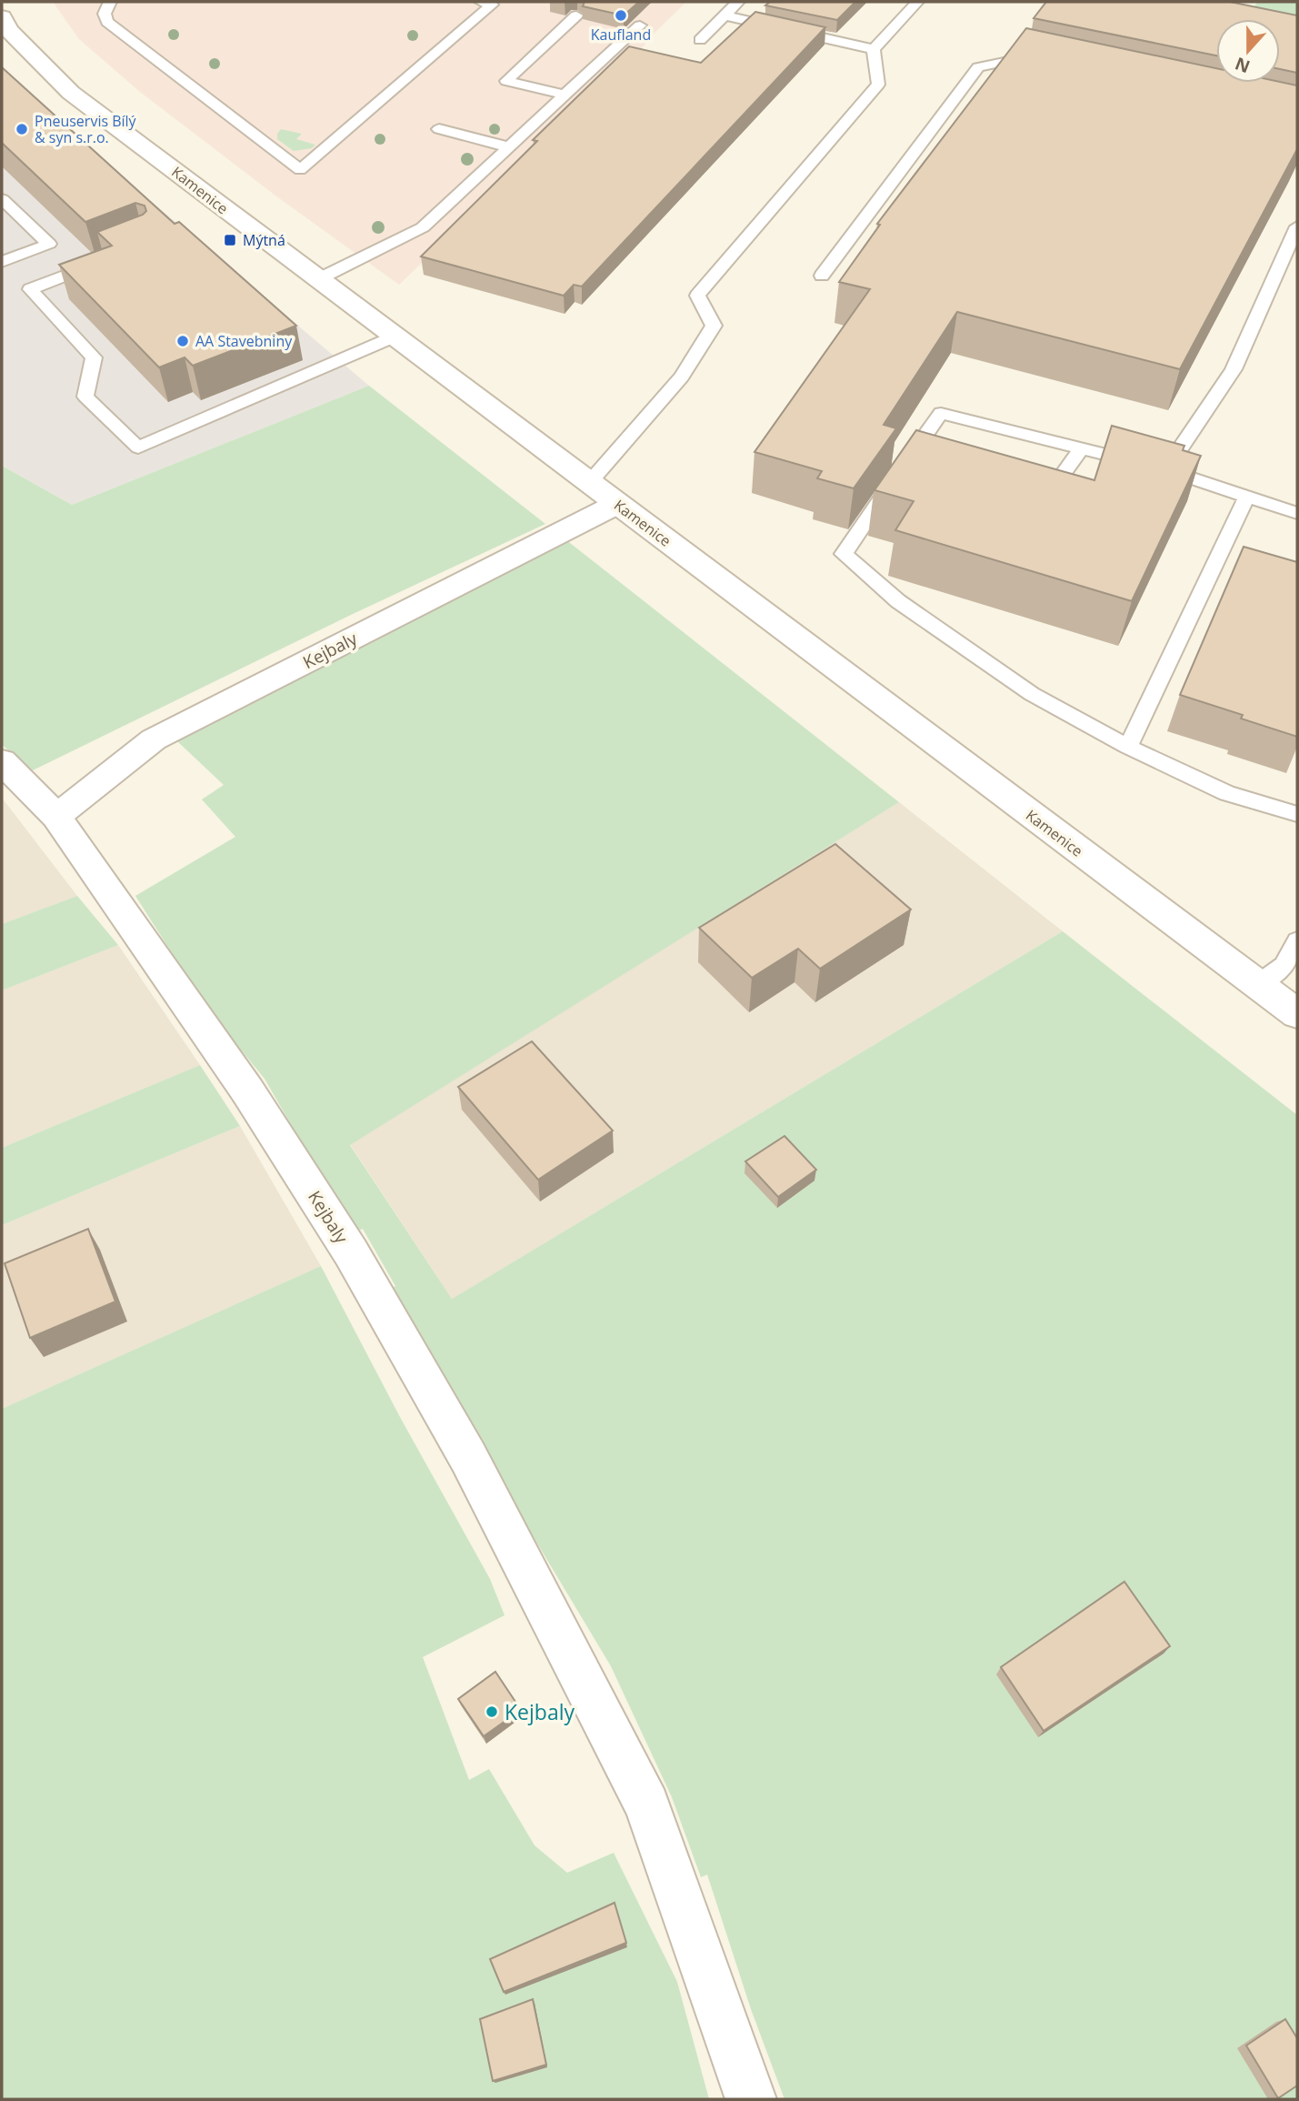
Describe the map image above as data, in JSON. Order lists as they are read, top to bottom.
{
  "streets": {
    "street": ["Kamenice", "Kejbaly"]
  },
  "crossings": [
    ["Kamenice", "Kejbaly"]
  ],
  "places": {
    "other": [
      "Kaufland",
      "Pneuservis Bílý & syn s.r.o.",
      "AA Stavebniny",
      "Kejbaly"
    ],
    "transit": ["Mýtná"]
  },
  "north": "bottom"
}
